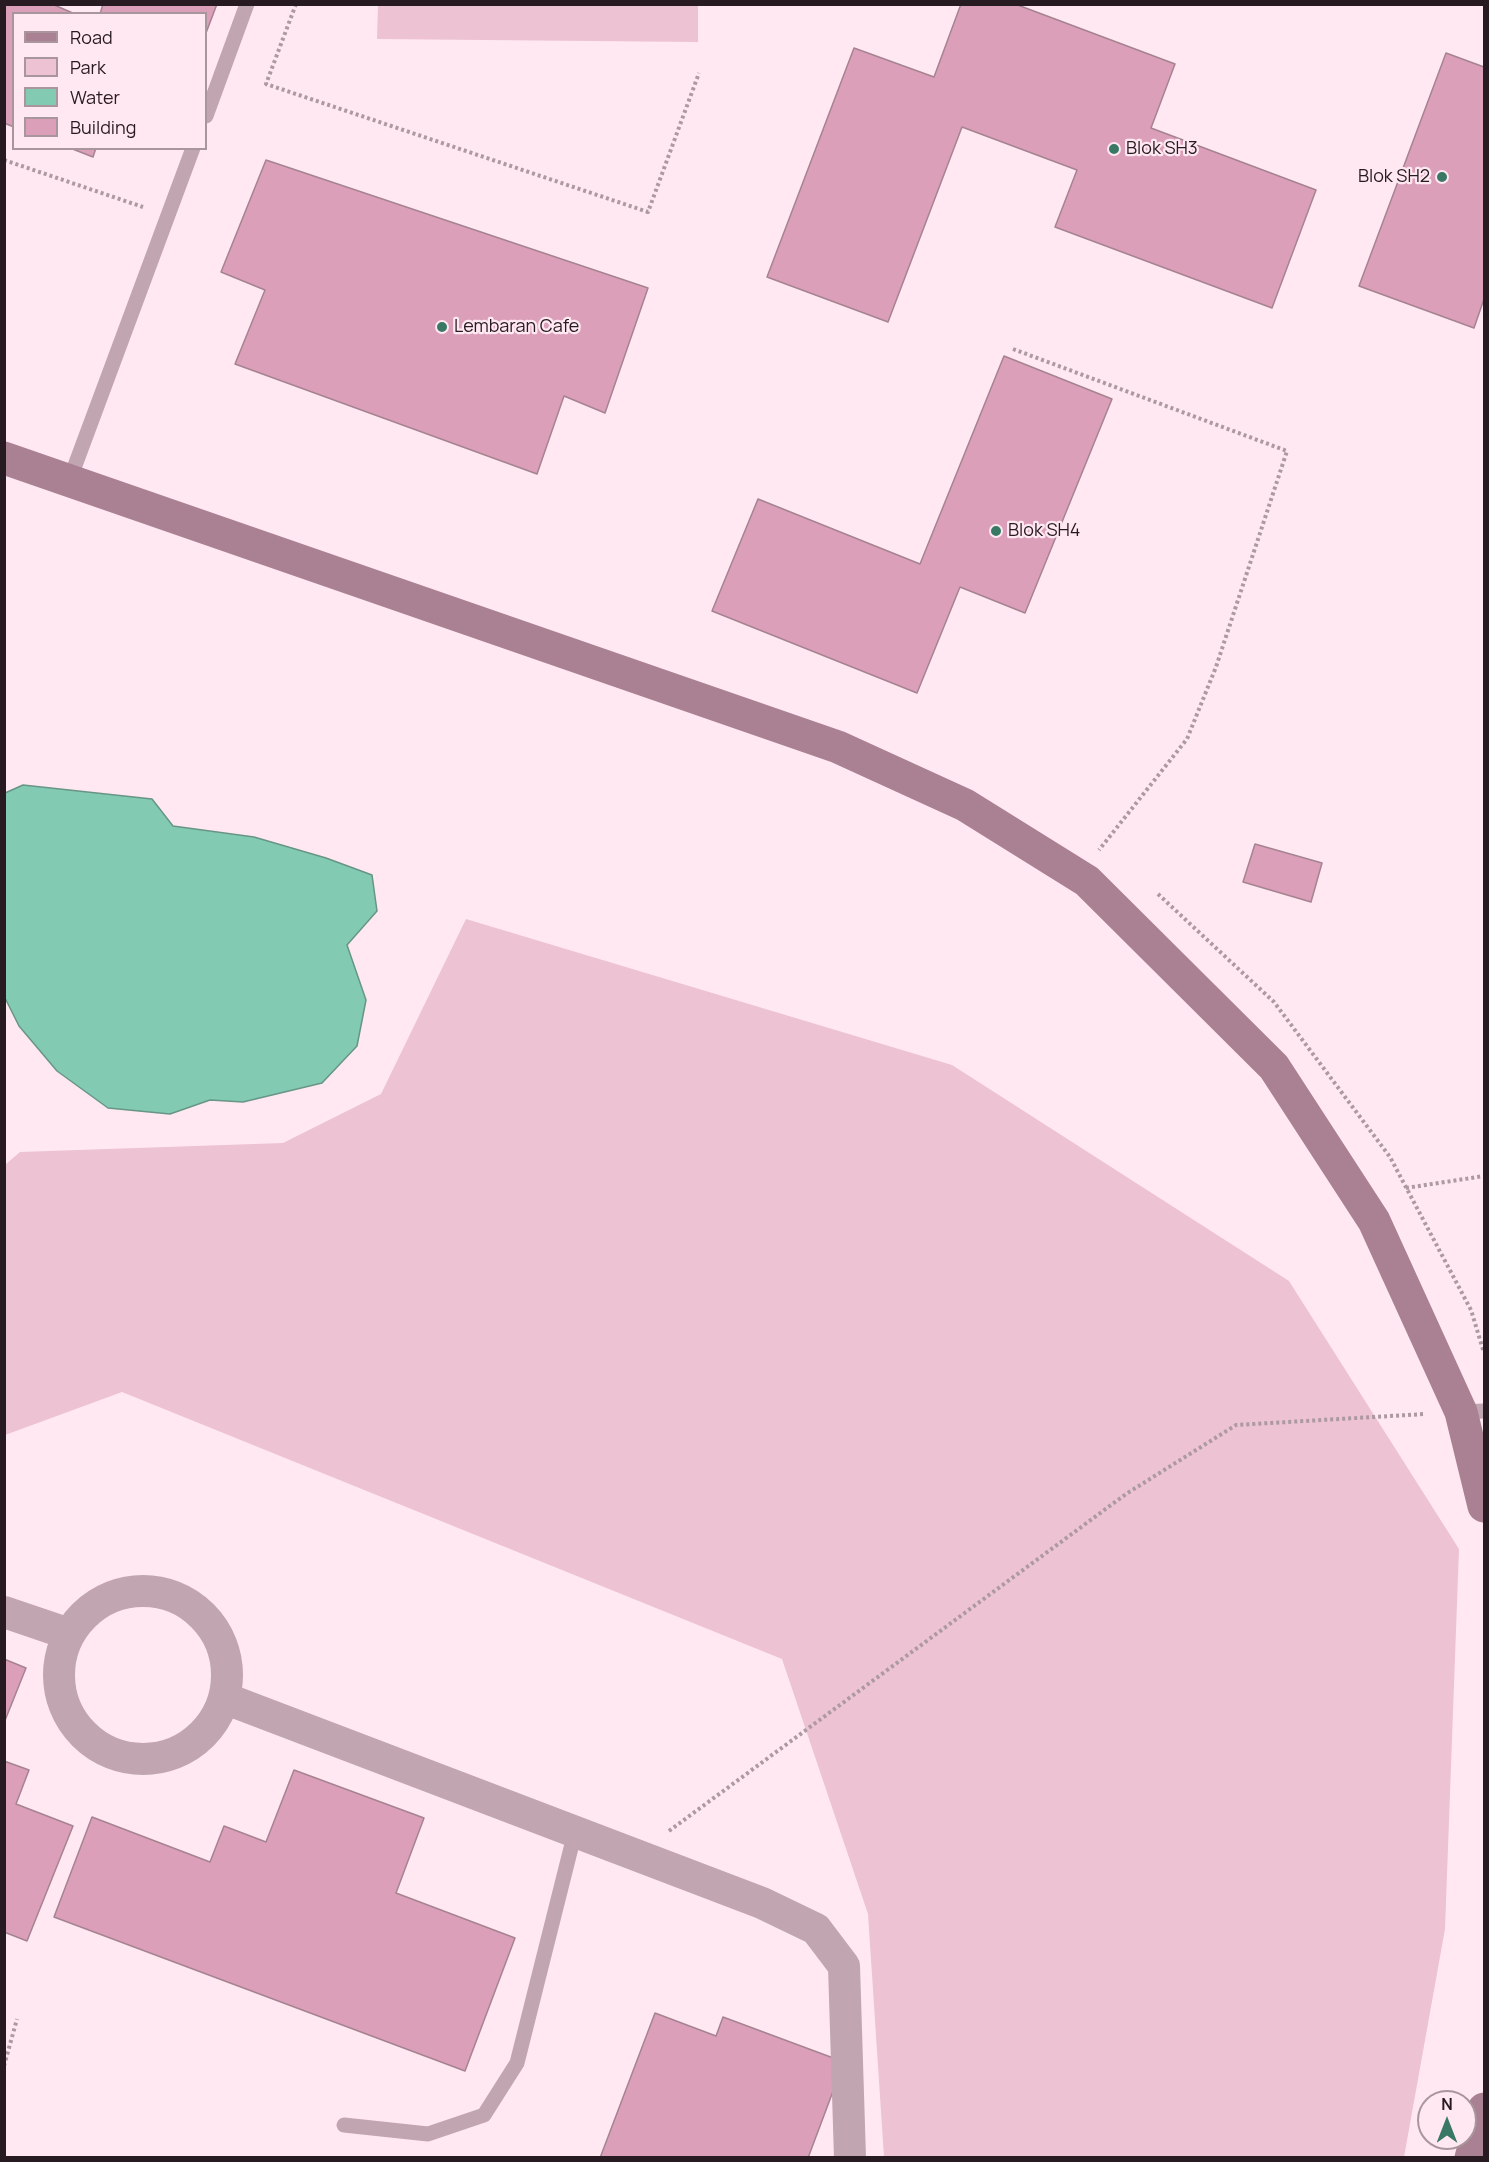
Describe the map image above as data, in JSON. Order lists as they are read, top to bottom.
{
  "places": [
    "Blok SH3",
    "Blok SH2",
    "Lembaran Cafe",
    "Blok SH4"
  ],
  "legend": [
    "Road",
    "Park",
    "Water",
    "Building"
  ],
  "north": "top"
}
